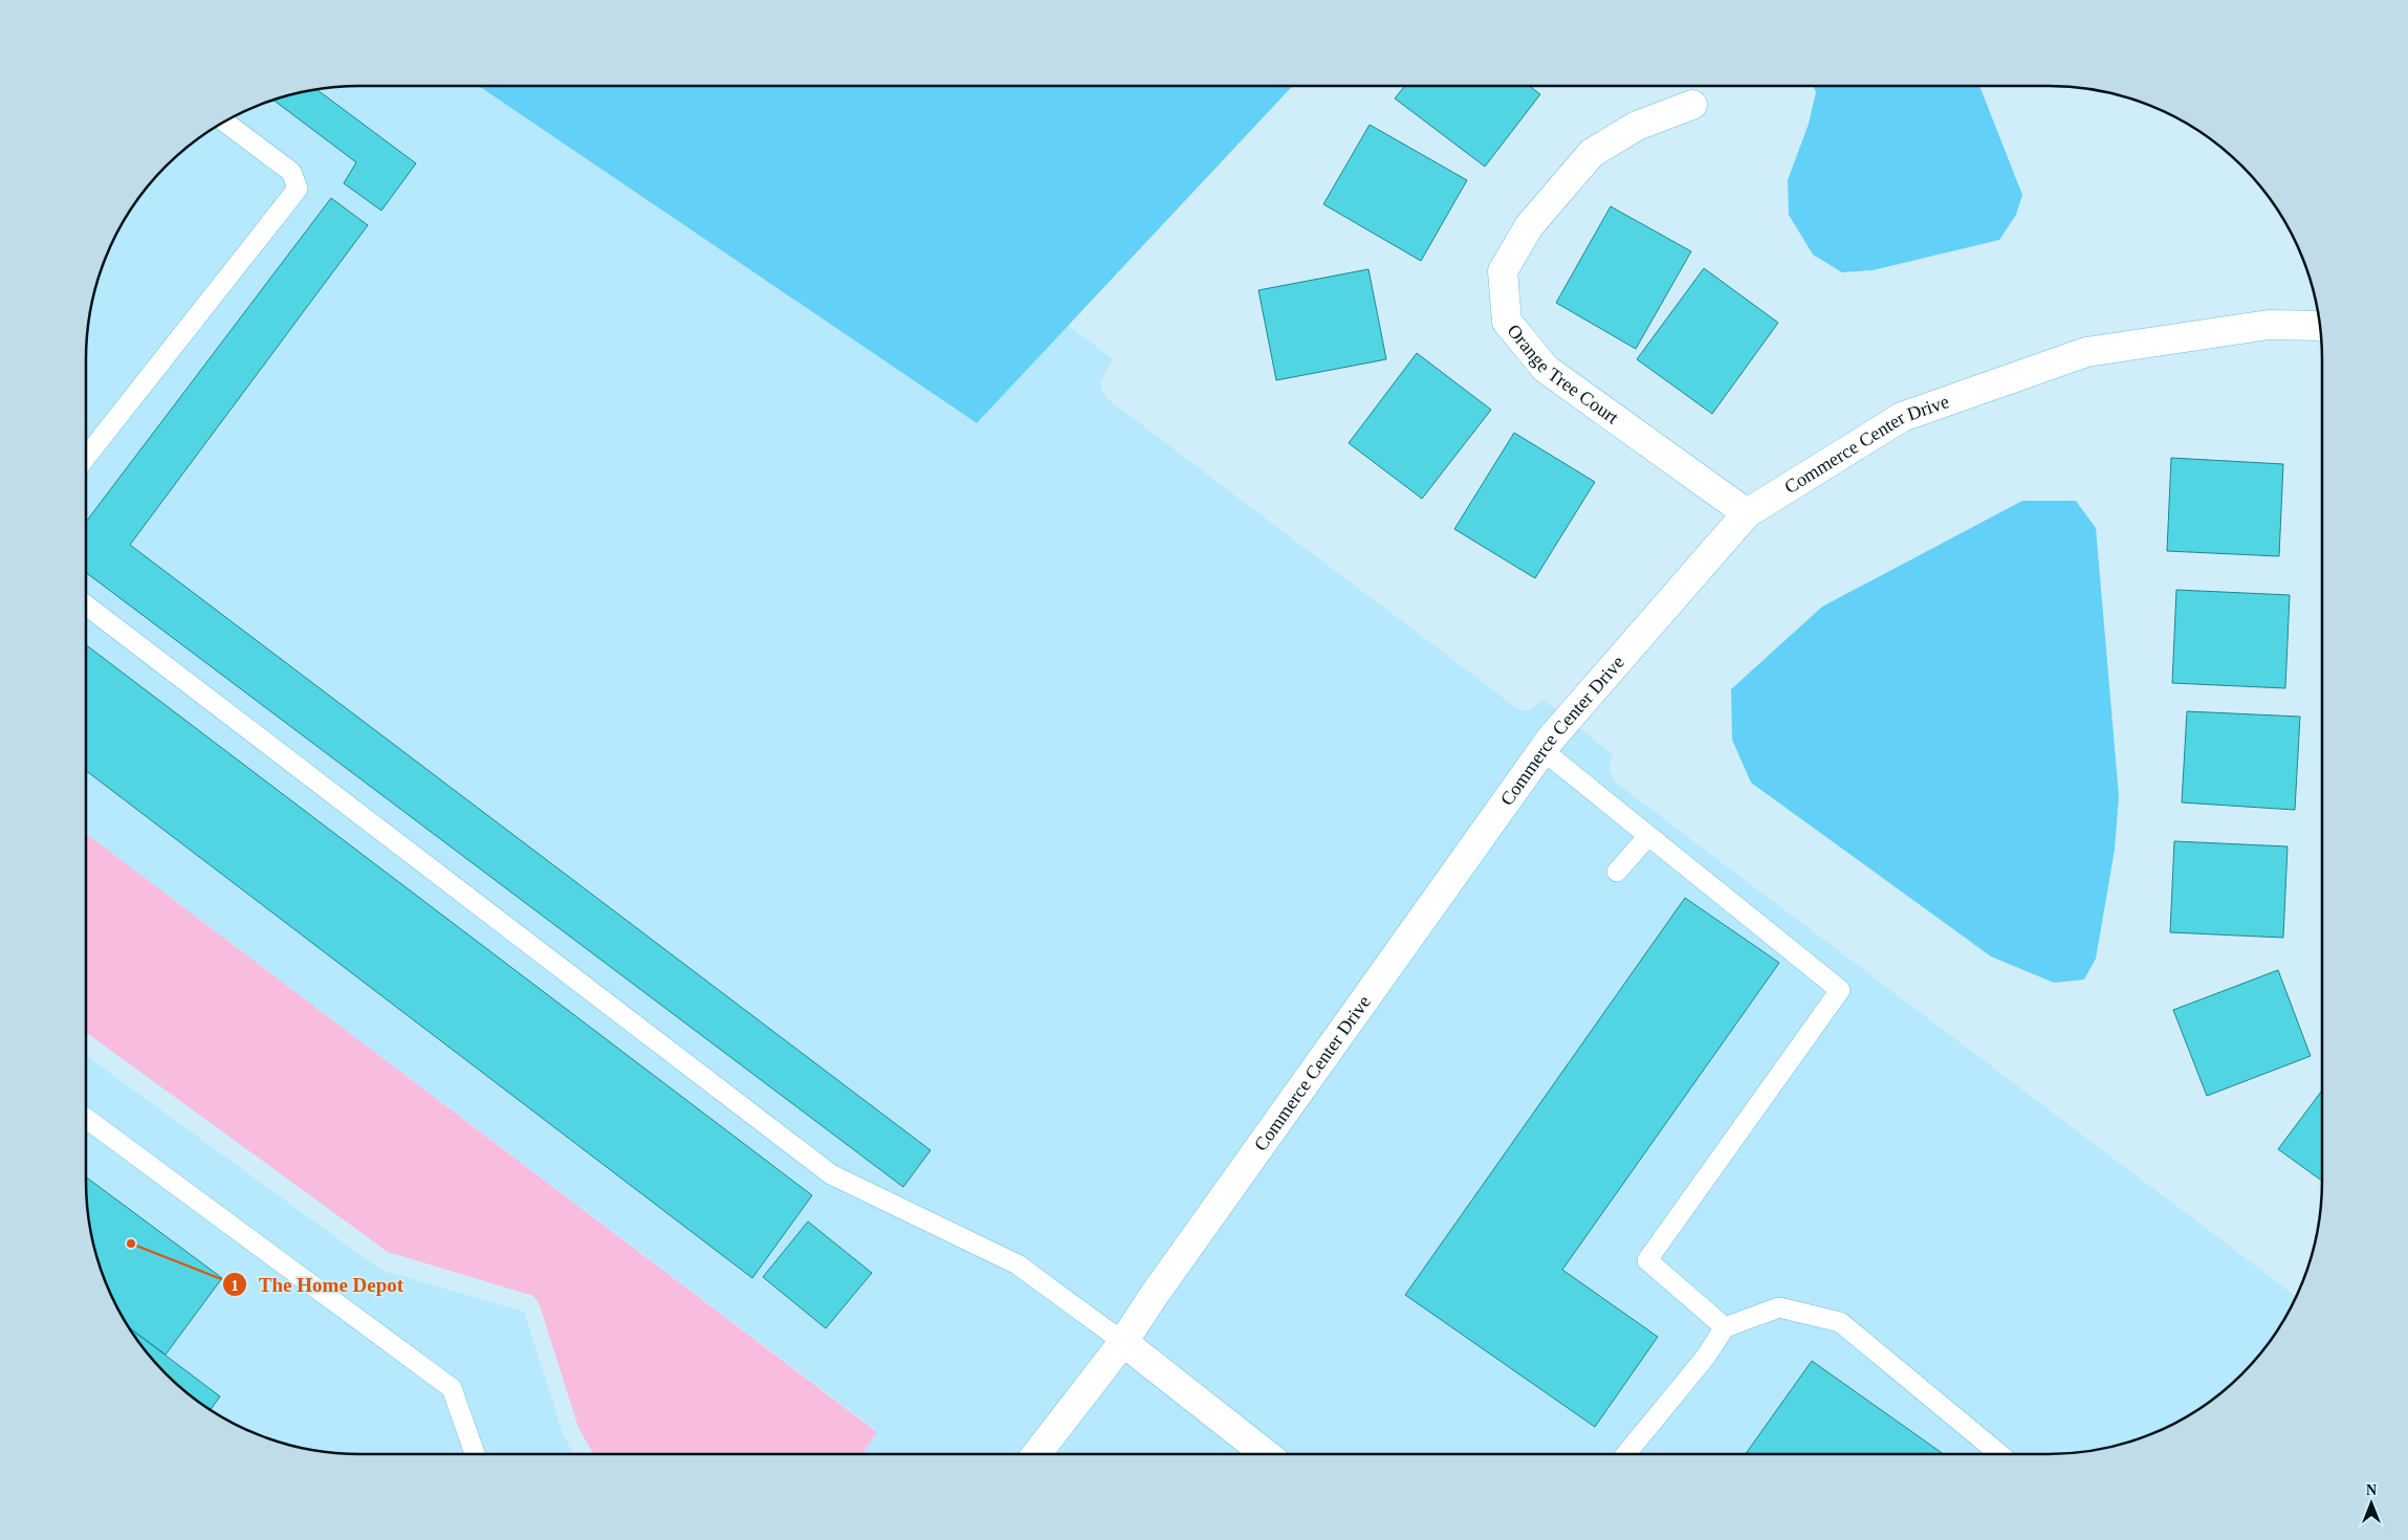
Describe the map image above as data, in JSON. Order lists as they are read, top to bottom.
{
  "streets": {
    "street": ["Orange Tree Court", "Commerce Center Drive"]
  },
  "crossings": [
    ["Orange Tree Court", "Commerce Center Drive"]
  ],
  "places": ["The Home Depot"],
  "north": "top"
}
